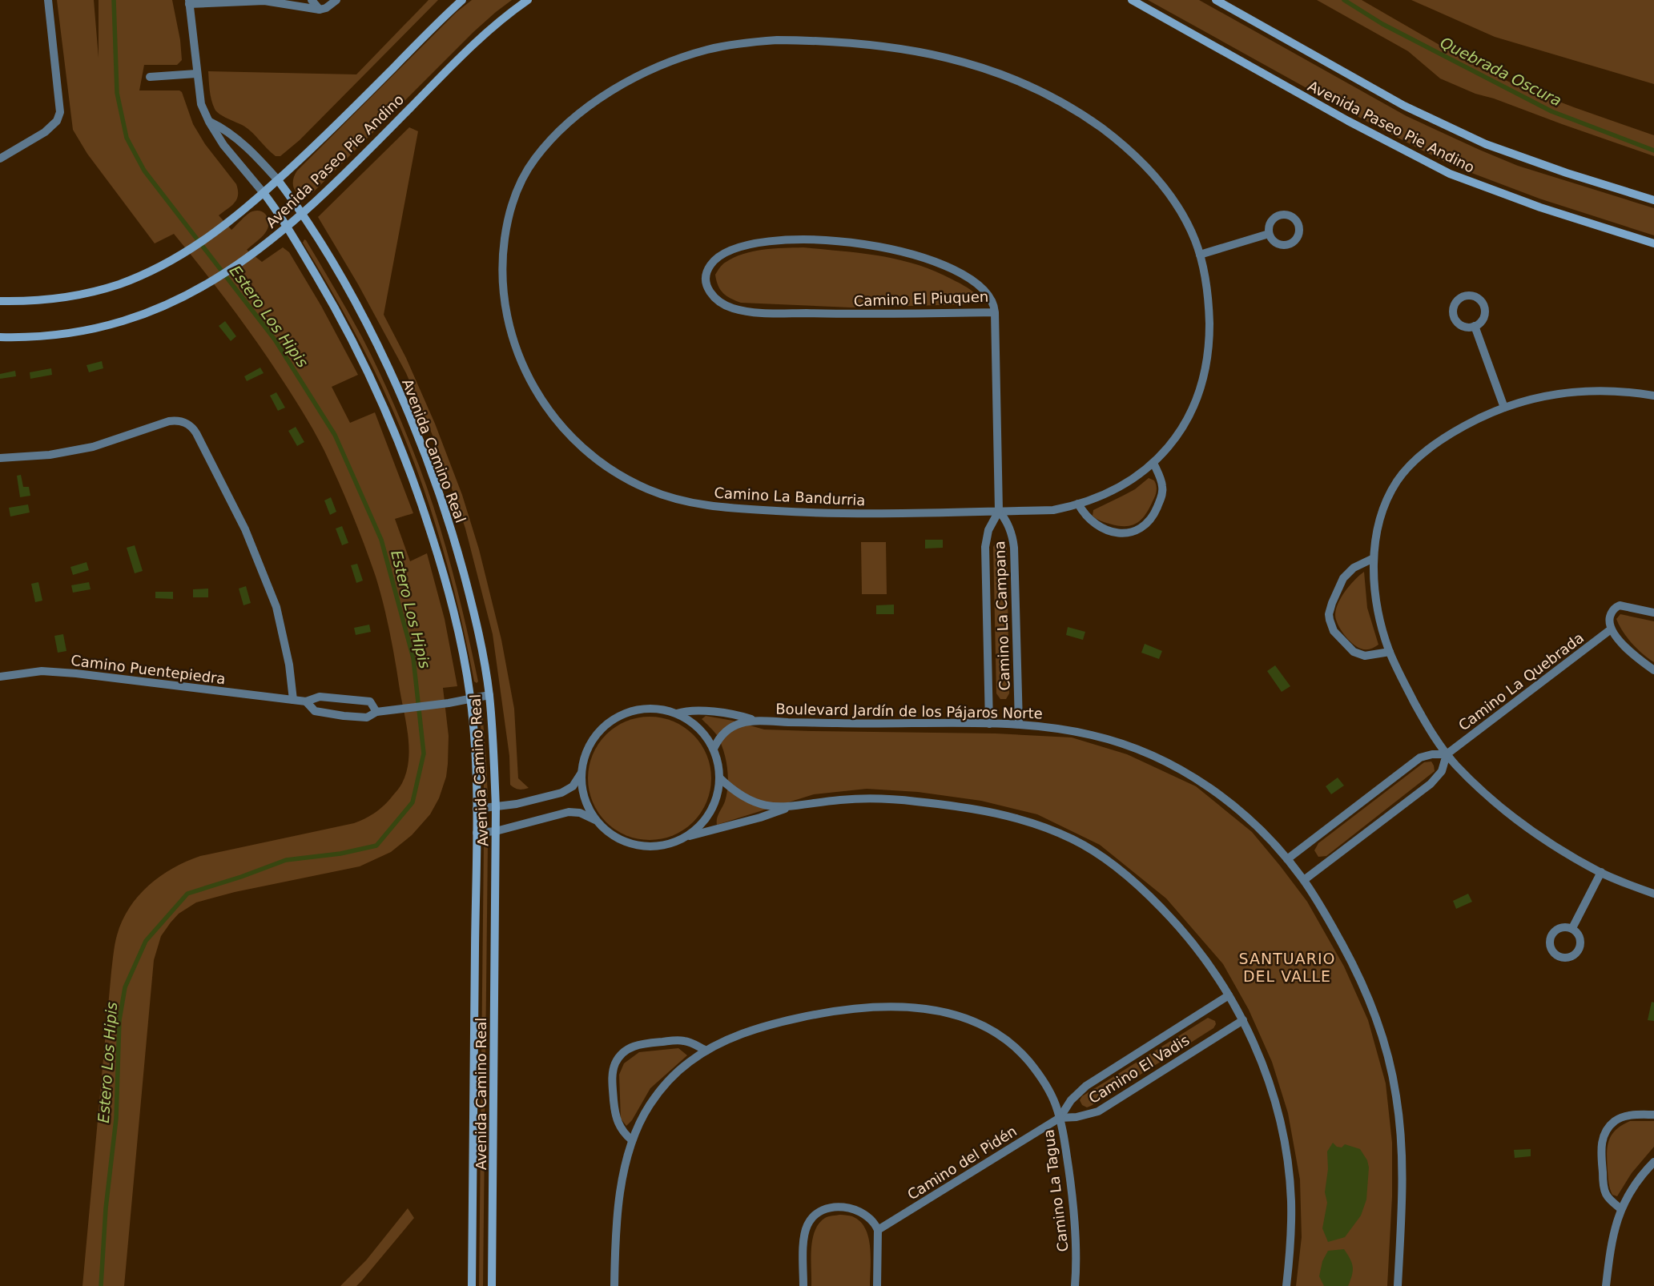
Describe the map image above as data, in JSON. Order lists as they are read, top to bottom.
{
  "streets": {
    "main road": ["Avenida Paseo Pie Andino", "Avenida Camino Real"],
    "street": [
      "Camino El Piuquen",
      "Camino La Bandurria",
      "Camino La Campana",
      "Camino Puentepiedra",
      "Camino La Quebrada",
      "Boulevard Jardín de los Pájaros Norte",
      "Camino El Vadis",
      "Camino del Pidén",
      "Camino La Tagua"
    ]
  },
  "crossings": [
    ["Avenida Paseo Pie Andino", "Avenida Camino Real"],
    ["Camino El Piuquen", "Camino La Campana"],
    ["Avenida Camino Real", "Camino Puentepiedra"],
    ["Camino La Bandurria", "Camino La Campana"],
    ["Camino La Campana", "Boulevard Jardín de los Pájaros Norte"],
    ["Camino El Vadis", "Camino del Pidén"],
    ["Camino El Vadis", "Camino La Tagua"],
    ["Camino del Pidén", "Camino La Tagua"]
  ],
  "districts": ["SANTUARIO DEL VALLE"],
  "water": ["Quebrada Oscura", "Estero Los Hipis"]
}
